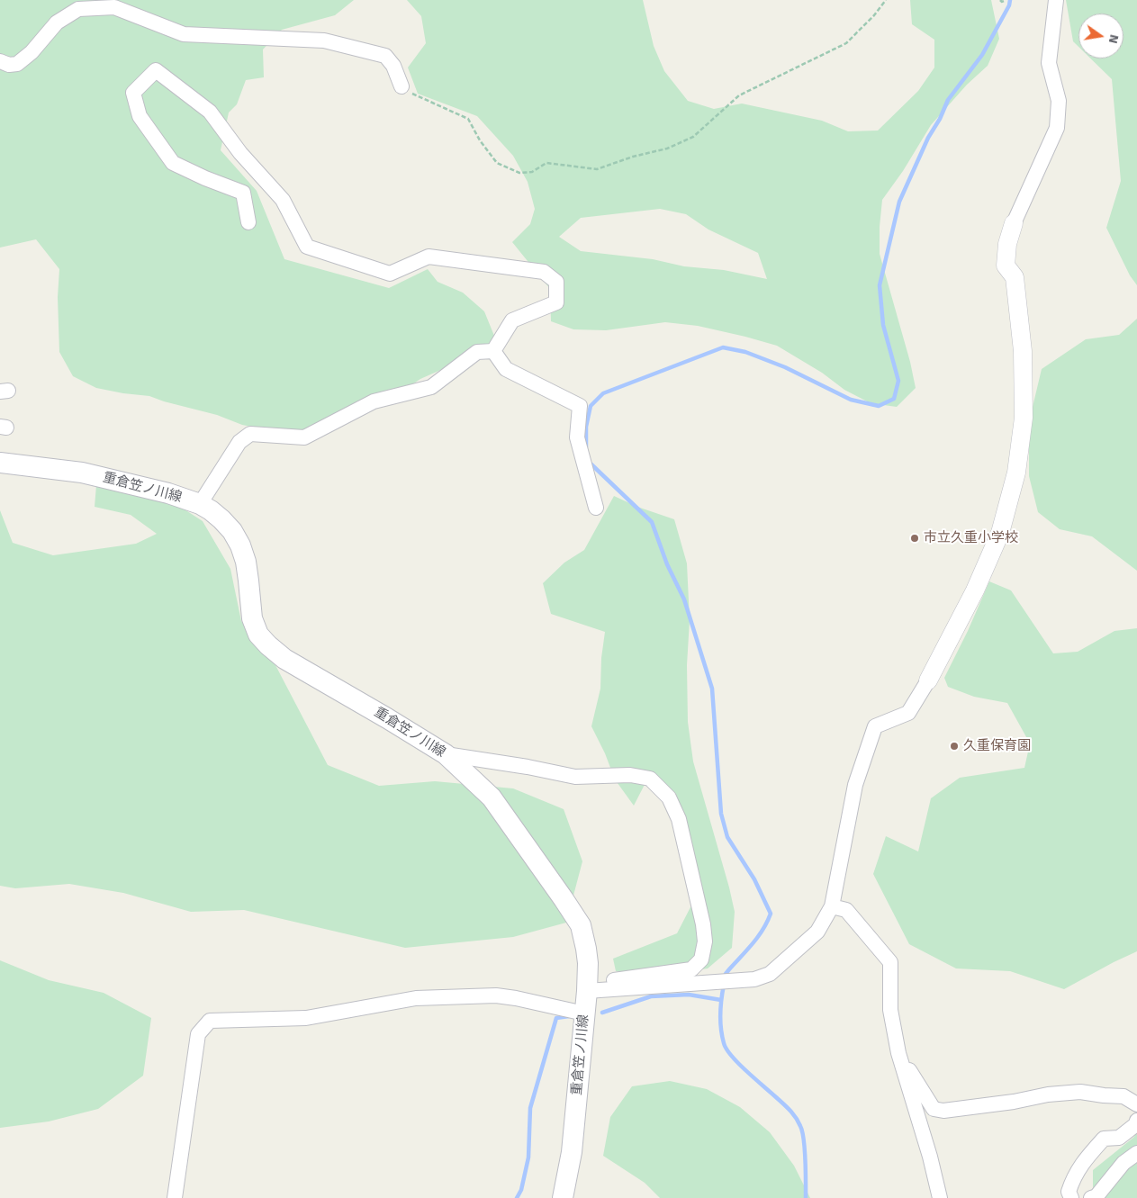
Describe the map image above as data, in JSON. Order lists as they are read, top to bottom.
{
  "streets": {
    "main road": ["重倉笠ノ川線"]
  },
  "places": ["市立久重小学校", "久重保育園"],
  "north": "right"
}
